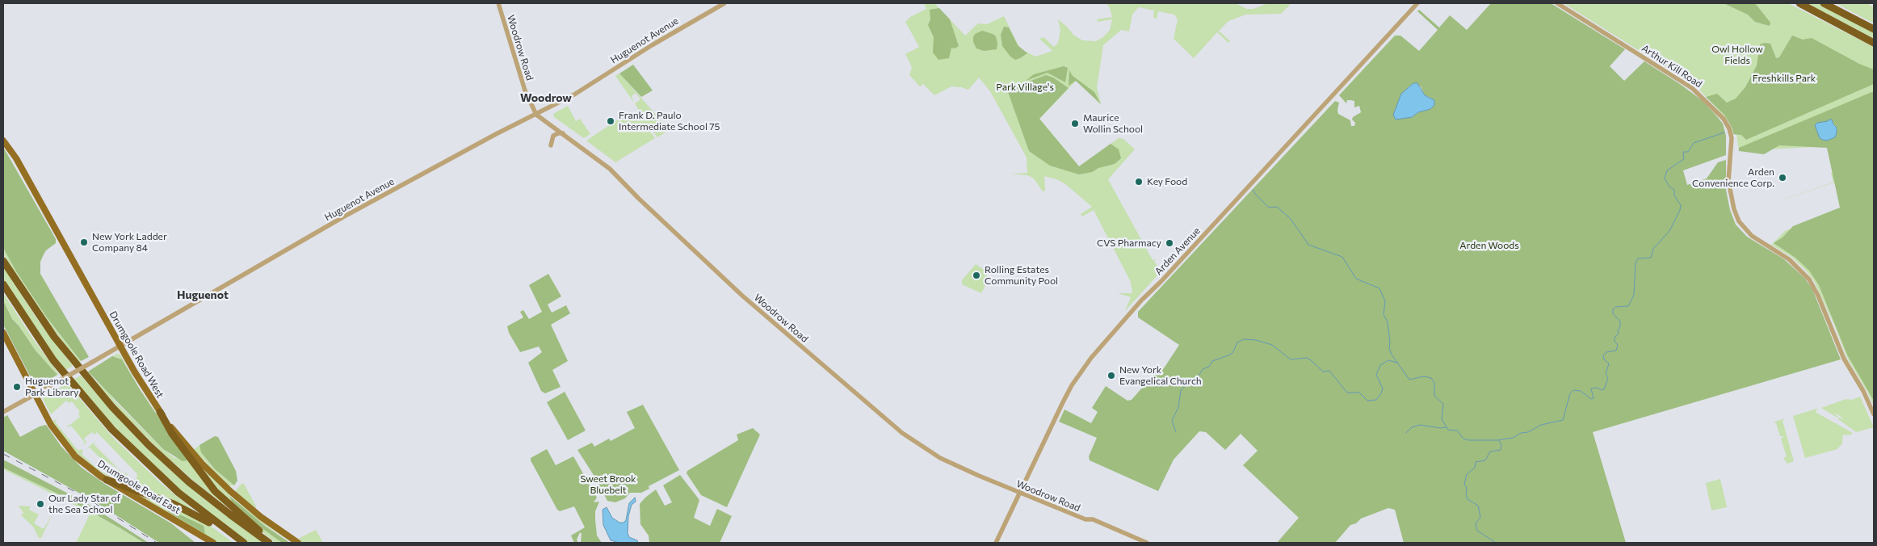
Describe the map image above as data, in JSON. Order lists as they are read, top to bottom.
{
  "streets": {
    "main road": ["Drumgoole Road West", "Drumgoole Road East"],
    "street": [
      "Huguenot Avenue",
      "Woodrow Road",
      "Arthur Kill Road",
      "Arden Avenue"
    ]
  },
  "crossings": [
    ["Huguenot Avenue", "Woodrow Road"],
    ["Huguenot Avenue", "Drumgoole Road West"],
    ["Huguenot Avenue", "Drumgoole Road East"],
    ["Woodrow Road", "Arden Avenue"]
  ],
  "districts": ["Woodrow", "Huguenot"],
  "parks": [
    "Owl Hollow Fields",
    "Freshkills Park",
    "Park Village's",
    "Arden Woods",
    "Sweet Brook Bluebelt"
  ],
  "places": [
    "Frank D. Paulo Intermediate School 75",
    "Maurice Wollin School",
    "Arden Convenience Corp.",
    "Key Food",
    "New York Ladder Company 84",
    "CVS Pharmacy",
    "Rolling Estates Community Pool",
    "New York Evangelical Church",
    "Huguenot Park Library",
    "Our Lady Star of the Sea School"
  ]
}
